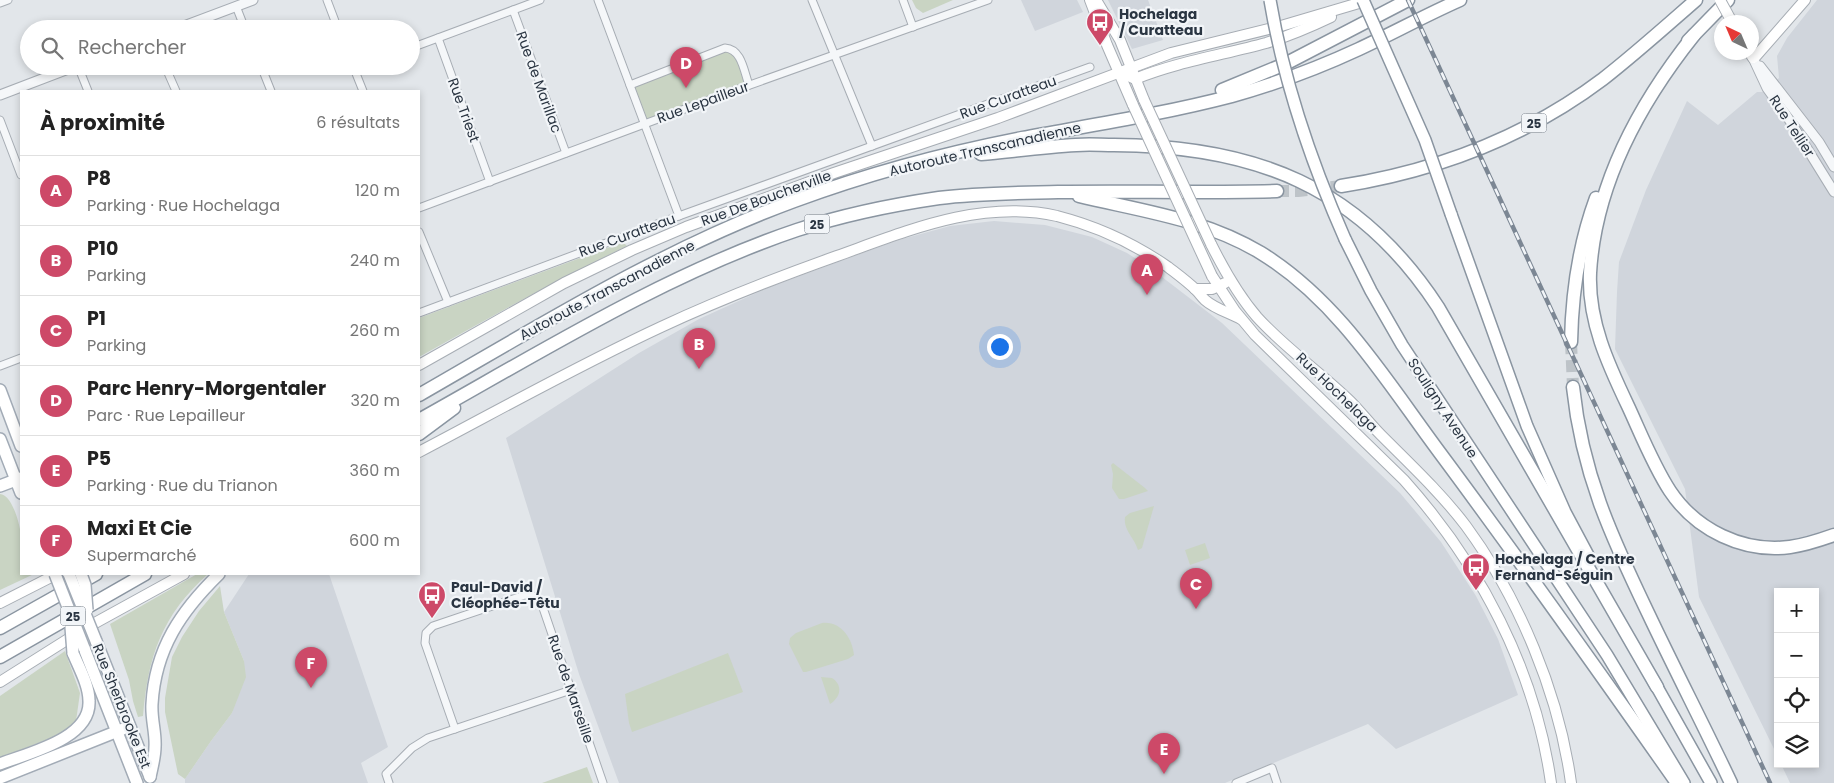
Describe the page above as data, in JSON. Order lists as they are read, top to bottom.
{
  "streets": {
    "highway": ["25", "Autoroute Transcanadienne"],
    "main road": [
      "Rue De Boucherville",
      "Rue Hochelaga",
      "Souligny Avenue",
      "Rue Sherbrooke Est"
    ],
    "street": [
      "Rue de Marillac",
      "Rue Curatteau",
      "Rue Lepailleur",
      "Rue Triest",
      "Rue Tellier",
      "Rue de Marseille"
    ]
  },
  "crossings": [
    ["Rue de Marillac", "Rue Lepailleur"],
    ["Rue Lepailleur", "Rue Triest"],
    ["Rue De Boucherville", "Rue Hochelaga"]
  ],
  "places": {
    "bus stop": ["Hochelaga / Curatteau", "Hochelaga / Centre Fernand-Séguin", "Paul-David / Cléophée-Têtu"]
  },
  "north": "top left",
  "page": {
    "search": "Rechercher",
    "pins": [
      "D",
      "A",
      "B",
      "C",
      "F",
      "E"
    ],
    "heading": ["À proximité", "6 résultats"],
    "list": [
      {
        "mark": "A",
        "name": "P8",
        "note": "Parking · Rue Hochelaga",
        "value": "120 m"
      },
      {
        "mark": "B",
        "name": "P10",
        "note": "Parking",
        "value": "240 m"
      },
      {
        "mark": "C",
        "name": "P1",
        "note": "Parking",
        "value": "260 m"
      },
      {
        "mark": "D",
        "name": "Parc Henry-Morgentaler",
        "note": "Parc · Rue Lepailleur",
        "value": "320 m"
      },
      {
        "mark": "E",
        "name": "P5",
        "note": "Parking · Rue du Trianon",
        "value": "360 m"
      },
      {
        "mark": "F",
        "name": "Maxi Et Cie",
        "note": "Supermarché",
        "value": "600 m"
      }
    ],
    "map_buttons": ["+", "−"]
  }
}
